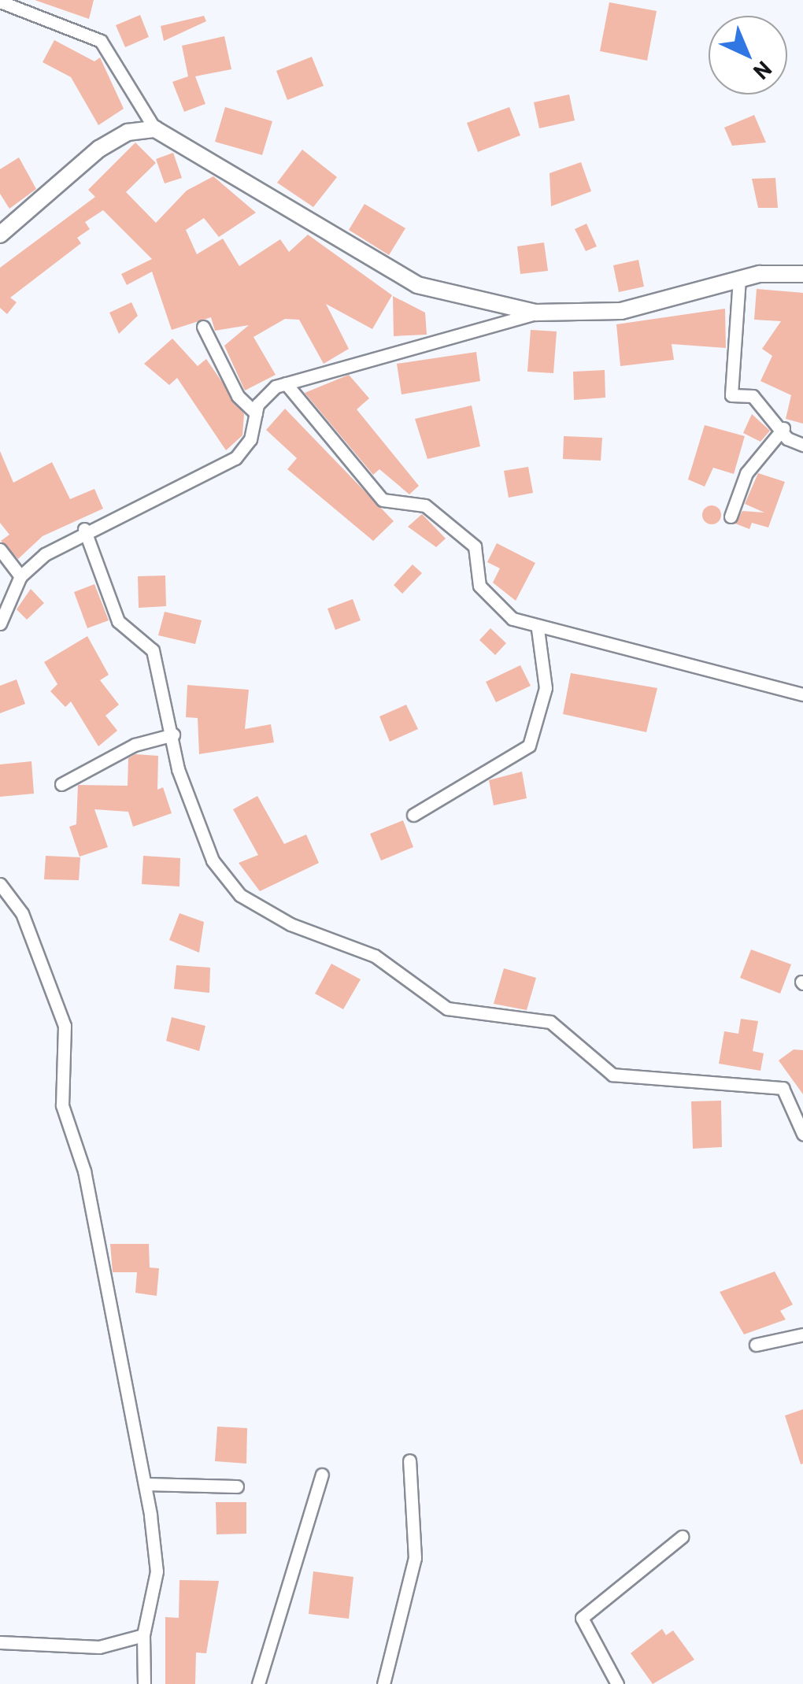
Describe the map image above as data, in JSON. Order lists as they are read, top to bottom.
{
  "north": "bottom right"
}
